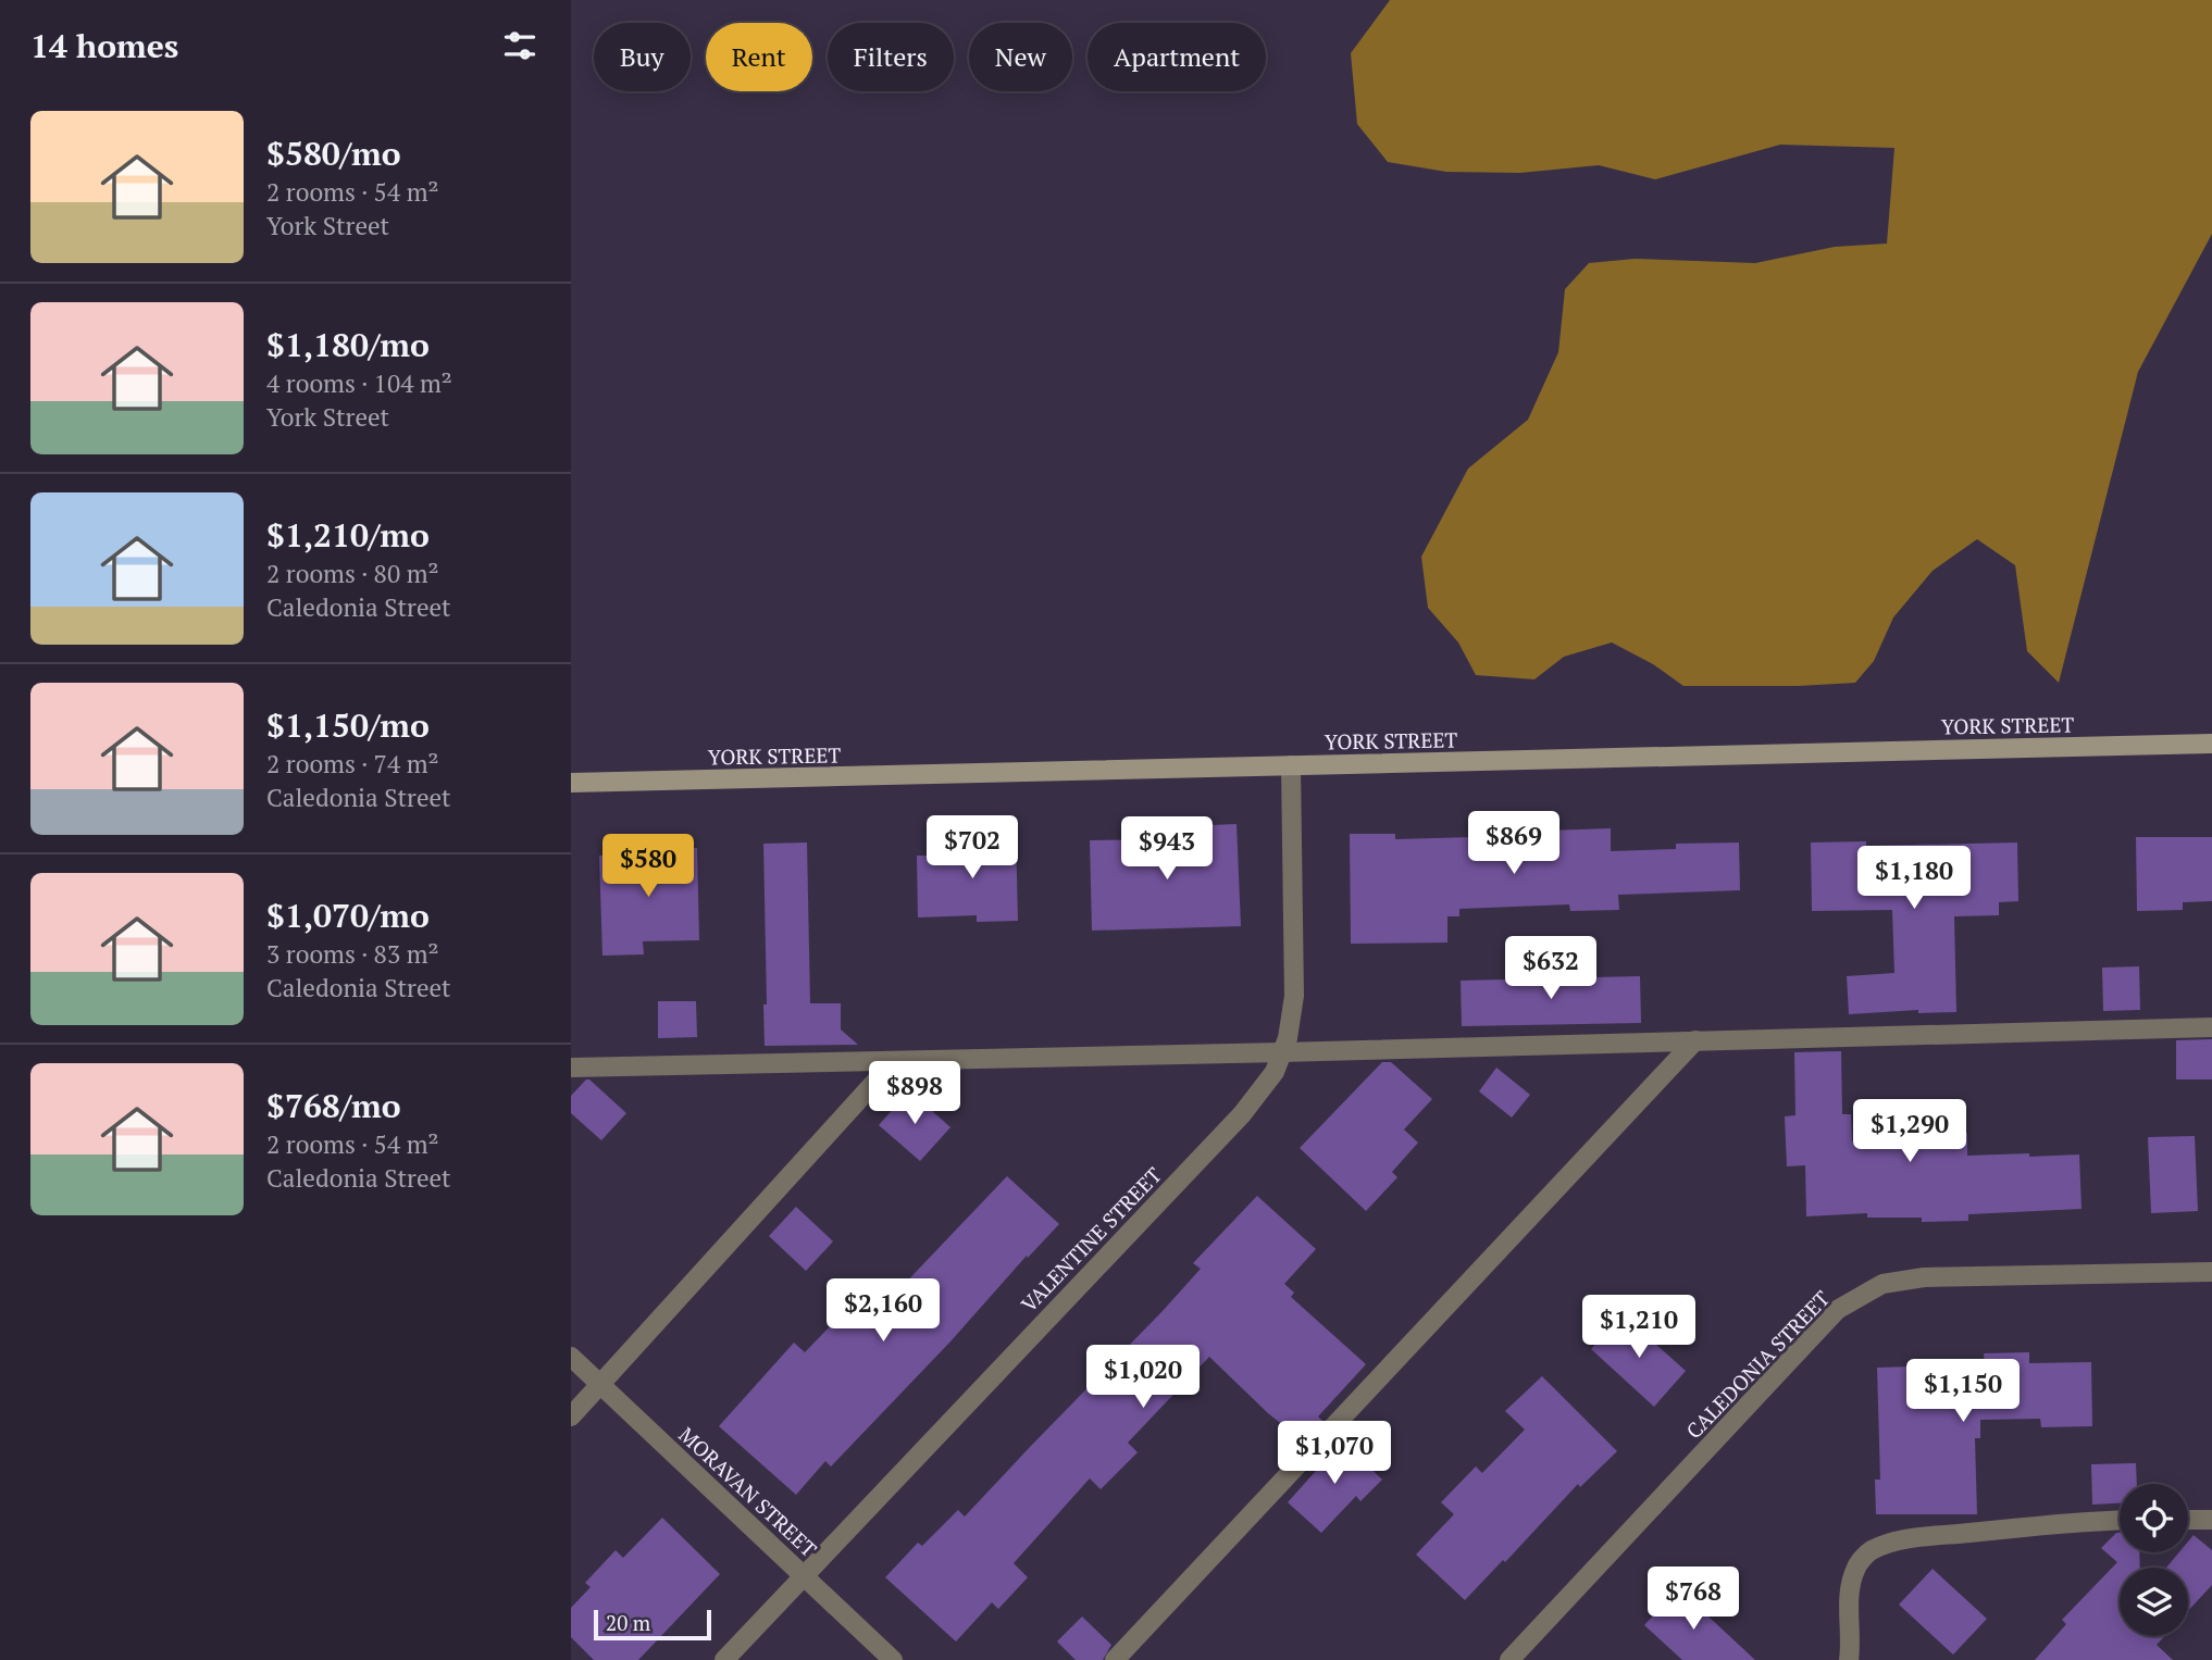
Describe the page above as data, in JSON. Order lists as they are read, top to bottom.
{
  "streets": {
    "street": [
      "YORK STREET",
      "VALENTINE STREET",
      "CALEDONIA STREET",
      "MORAVAN STREET"
    ]
  },
  "crossings": [
    ["YORK STREET", "VALENTINE STREET"],
    ["VALENTINE STREET", "MORAVAN STREET"]
  ],
  "scale_bar": "20 m",
  "page": {
    "heading": "14 homes",
    "chip": [
      "Buy",
      "Rent",
      "Filters",
      "New",
      "Apartment"
    ],
    "list": [
      {
        "name": "$580/mo",
        "note": "2 rooms · 54 m² · York Street"
      },
      {
        "name": "$1,180/mo",
        "note": "4 rooms · 104 m² · York Street"
      },
      {
        "name": "$1,210/mo",
        "note": "2 rooms · 80 m² · Caledonia Street"
      },
      {
        "name": "$1,150/mo",
        "note": "2 rooms · 74 m² · Caledonia Street"
      },
      {
        "name": "$1,070/mo",
        "note": "3 rooms · 83 m² · Caledonia Street"
      },
      {
        "name": "$768/mo",
        "note": "2 rooms · 54 m² · Caledonia Street"
      }
    ],
    "price": [
      "$869",
      "$702",
      "$943",
      "$580",
      "$1,180",
      "$632",
      "$898",
      "$1,290",
      "$2,160",
      "$1,210",
      "$1,020",
      "$1,150",
      "$1,070",
      "$768"
    ],
    "scale": "20 m"
  }
}
